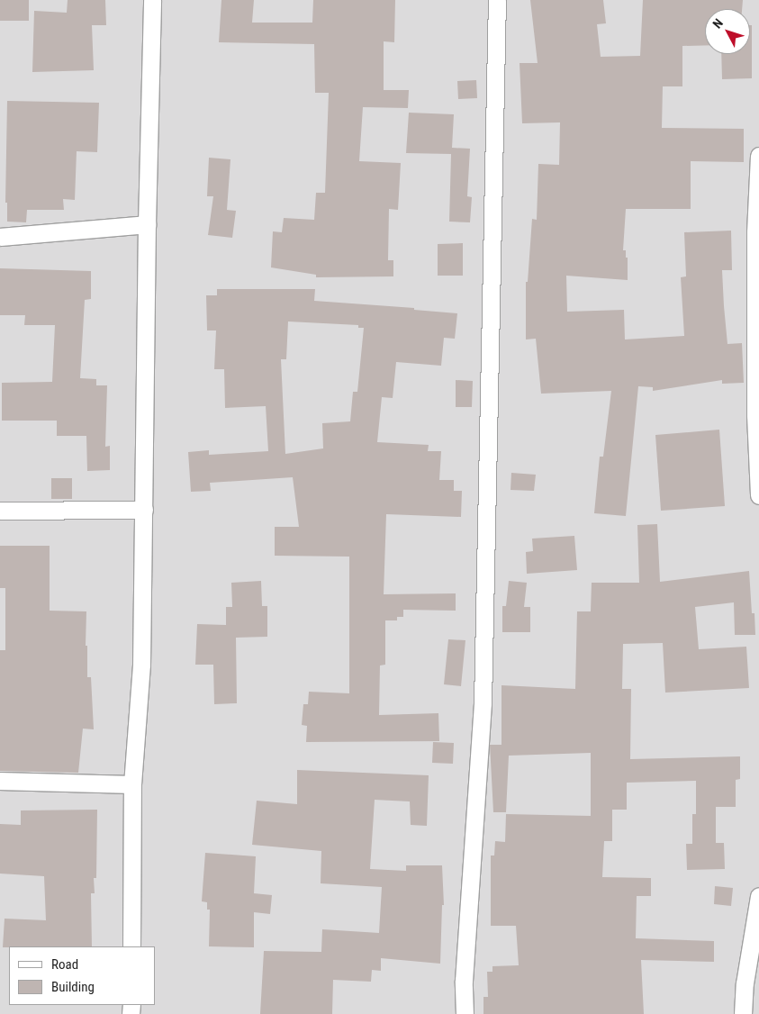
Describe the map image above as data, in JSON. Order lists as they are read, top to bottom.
{
  "legend": ["Road", "Building"],
  "north": "top left"
}
